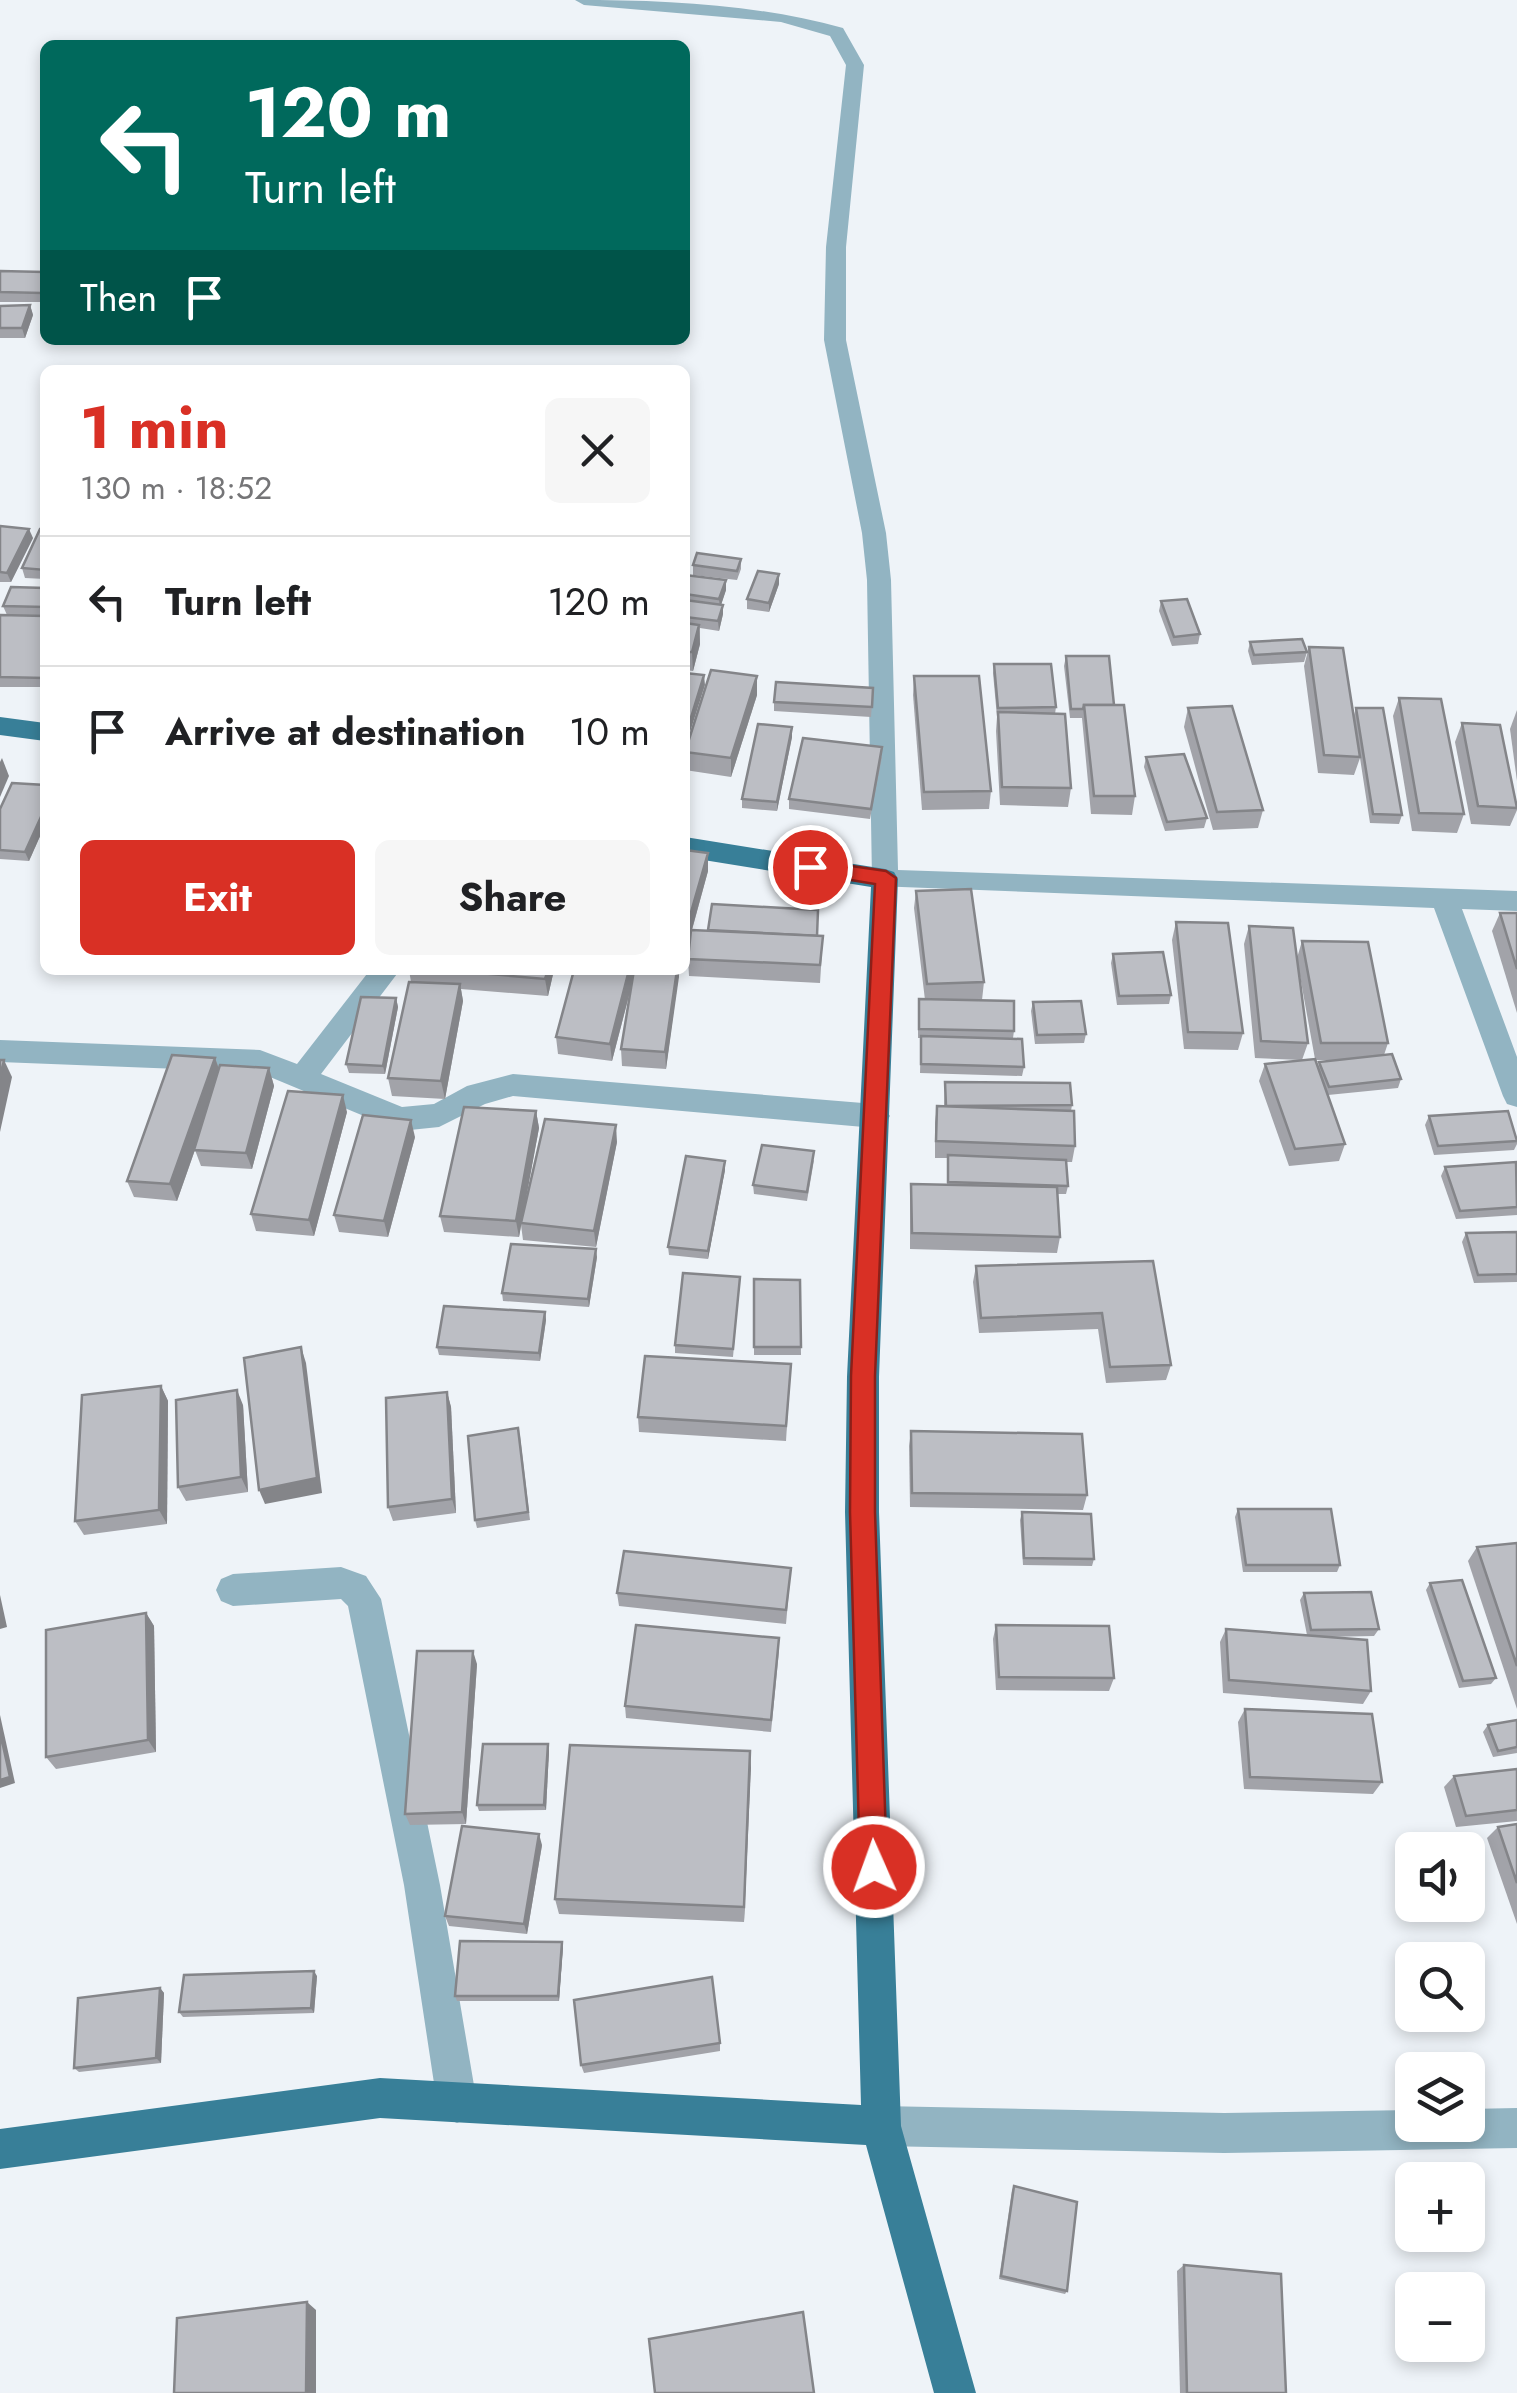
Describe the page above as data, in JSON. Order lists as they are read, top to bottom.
{
  "page": {
    "turn": ["120 m", "Turn left"],
    "then": "Then",
    "heading": ["1 min", "130 m · 18:52"],
    "list": [
      {
        "name": "Turn left",
        "value": "120 m"
      },
      {
        "name": "Arrive at destination",
        "value": "10 m"
      }
    ],
    "buttons": ["Exit", "Share"],
    "map_buttons": ["+", "−"]
  }
}
